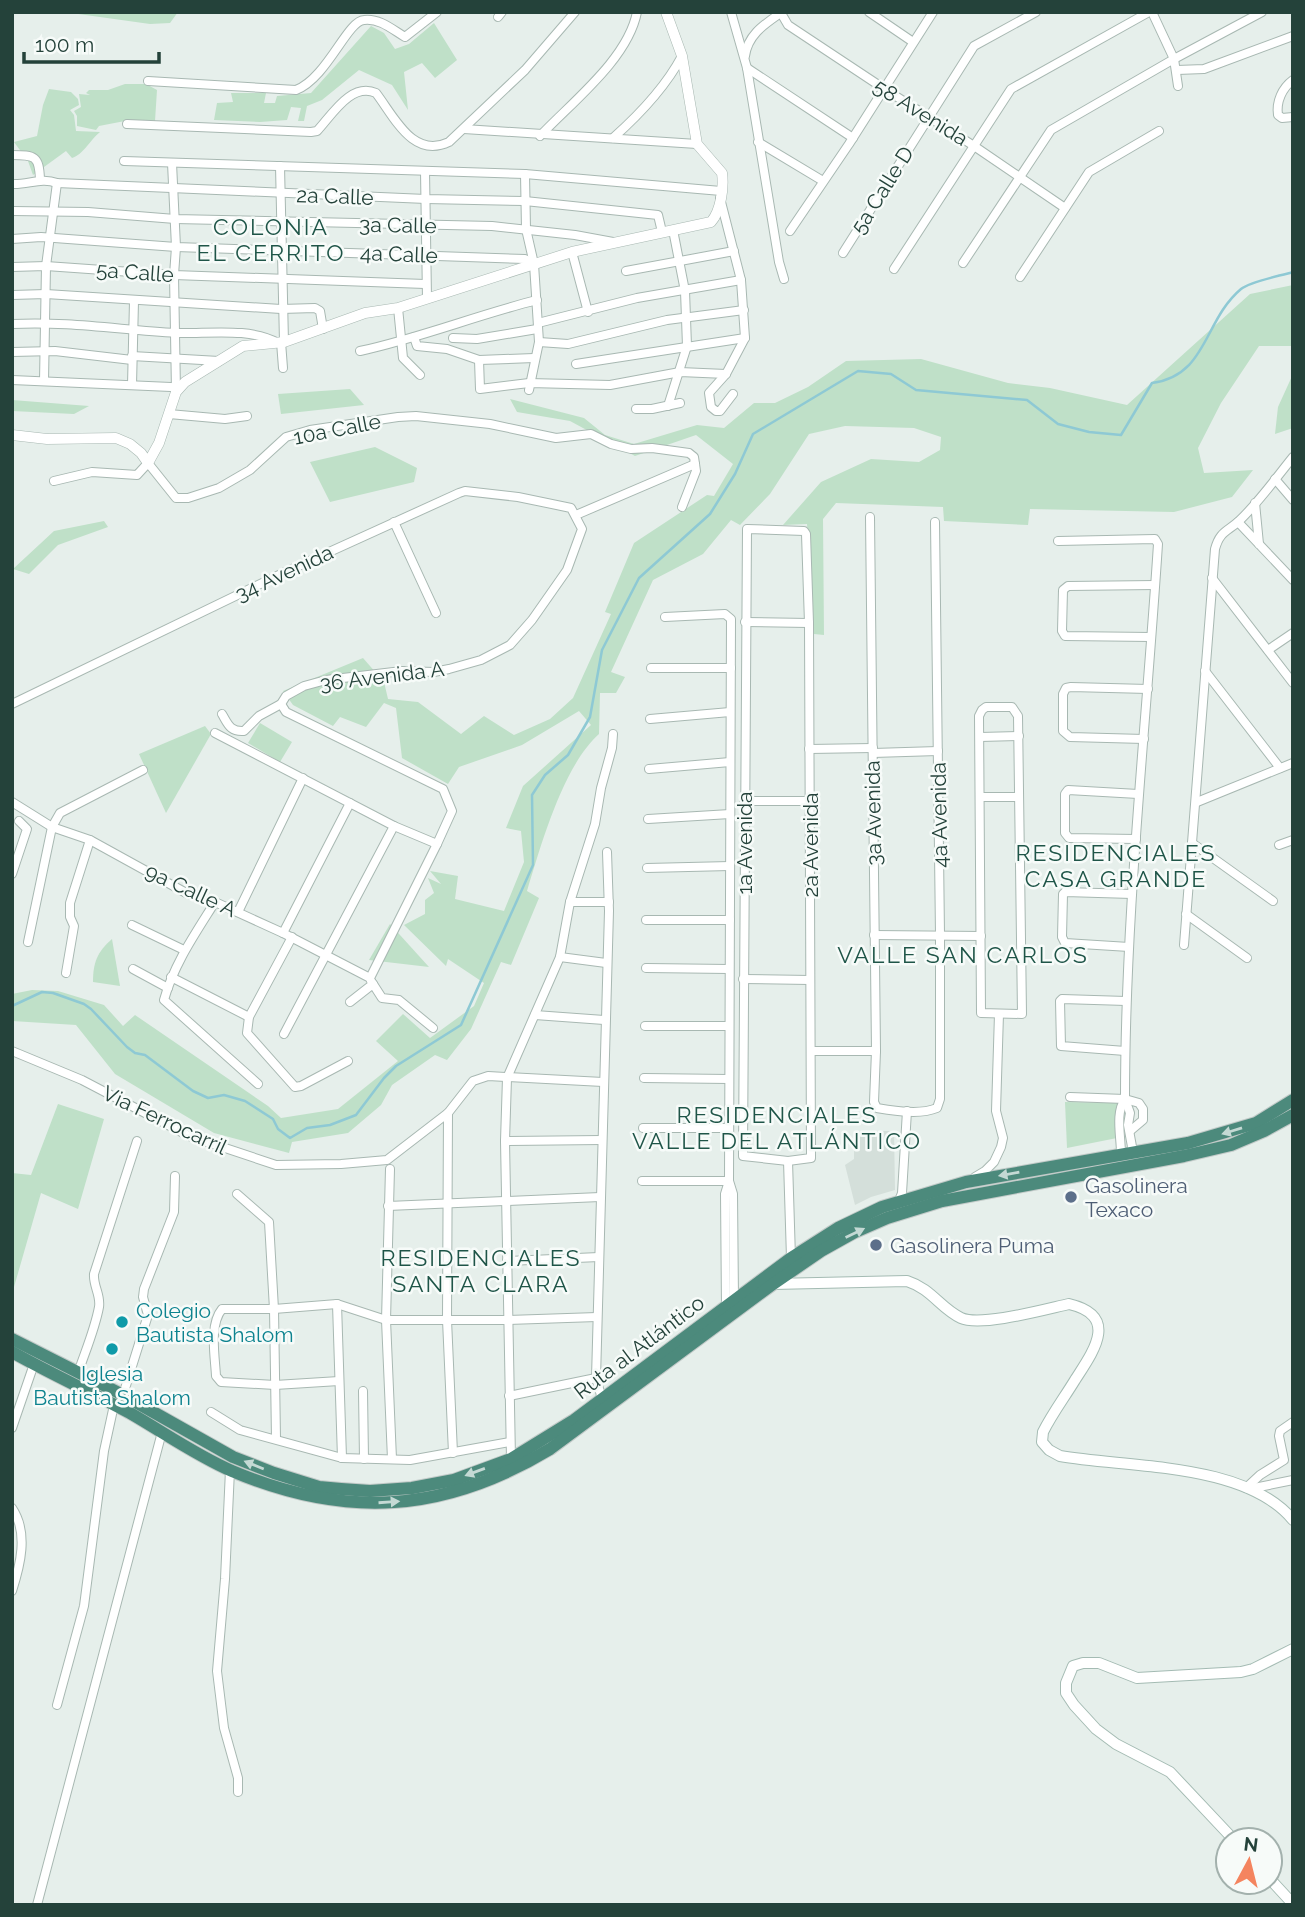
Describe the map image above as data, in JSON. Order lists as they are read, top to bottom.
{
  "streets": {
    "highway": ["Ruta al Atlántico"],
    "street": [
      "58 Avenida",
      "5a Calle D",
      "2a Calle",
      "3a Calle",
      "4a Calle",
      "5a Calle",
      "10a Calle",
      "34 Avenida",
      "36 Avenida A",
      "3a Avenida",
      "4a Avenida",
      "1a Avenida",
      "2a Avenida",
      "9a Calle A",
      "Via Ferrocarril"
    ]
  },
  "crossings": [
    ["58 Avenida", "5a Calle D"],
    ["34 Avenida", "36 Avenida A"],
    ["3a Avenida", "4a Avenida"],
    ["1a Avenida", "2a Avenida"]
  ],
  "districts": [
    "COLONIA EL CERRITO",
    "RESIDENCIALES CASA GRANDE",
    "VALLE SAN CARLOS",
    "RESIDENCIALES VALLE DEL ATLÁNTICO",
    "RESIDENCIALES SANTA CLARA"
  ],
  "places": [
    "Gasolinera Texaco",
    "Gasolinera Puma",
    "Colegio Bautista Shalom",
    "Iglesia Bautista Shalom"
  ],
  "scale_bar": "100 m",
  "north": "top"
}
